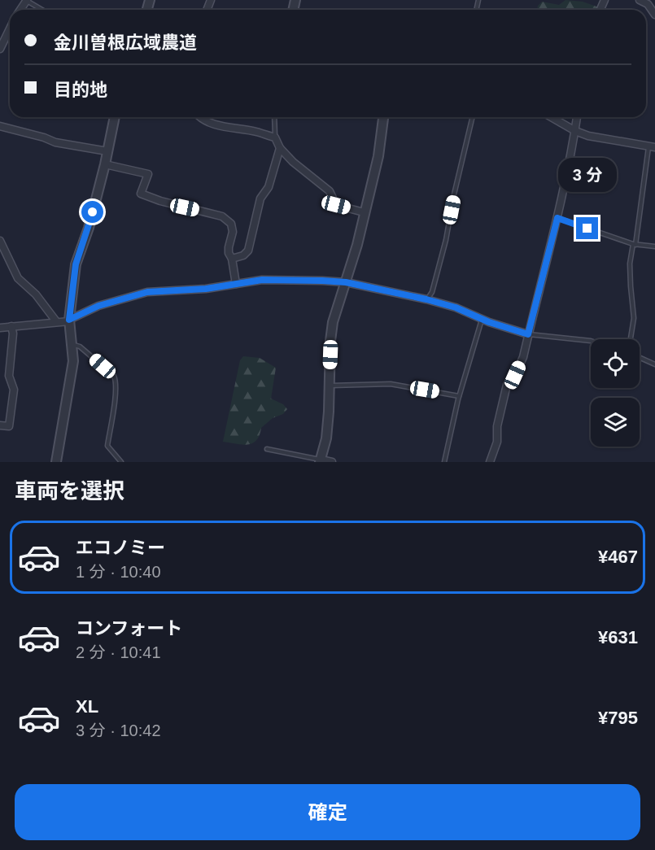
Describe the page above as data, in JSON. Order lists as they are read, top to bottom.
{
  "page": {
    "banner": ["金川曽根広域農道", "目的地"],
    "bubble": "3 分",
    "heading": "車両を選択",
    "list": [
      {
        "name": "エコノミー",
        "note": "1 分 · 10:40",
        "value": "¥467"
      },
      {
        "name": "コンフォート",
        "note": "2 分 · 10:41",
        "value": "¥631"
      },
      {
        "name": "XL",
        "note": "3 分 · 10:42",
        "value": "¥795"
      }
    ],
    "buttons": "確定"
  }
}
